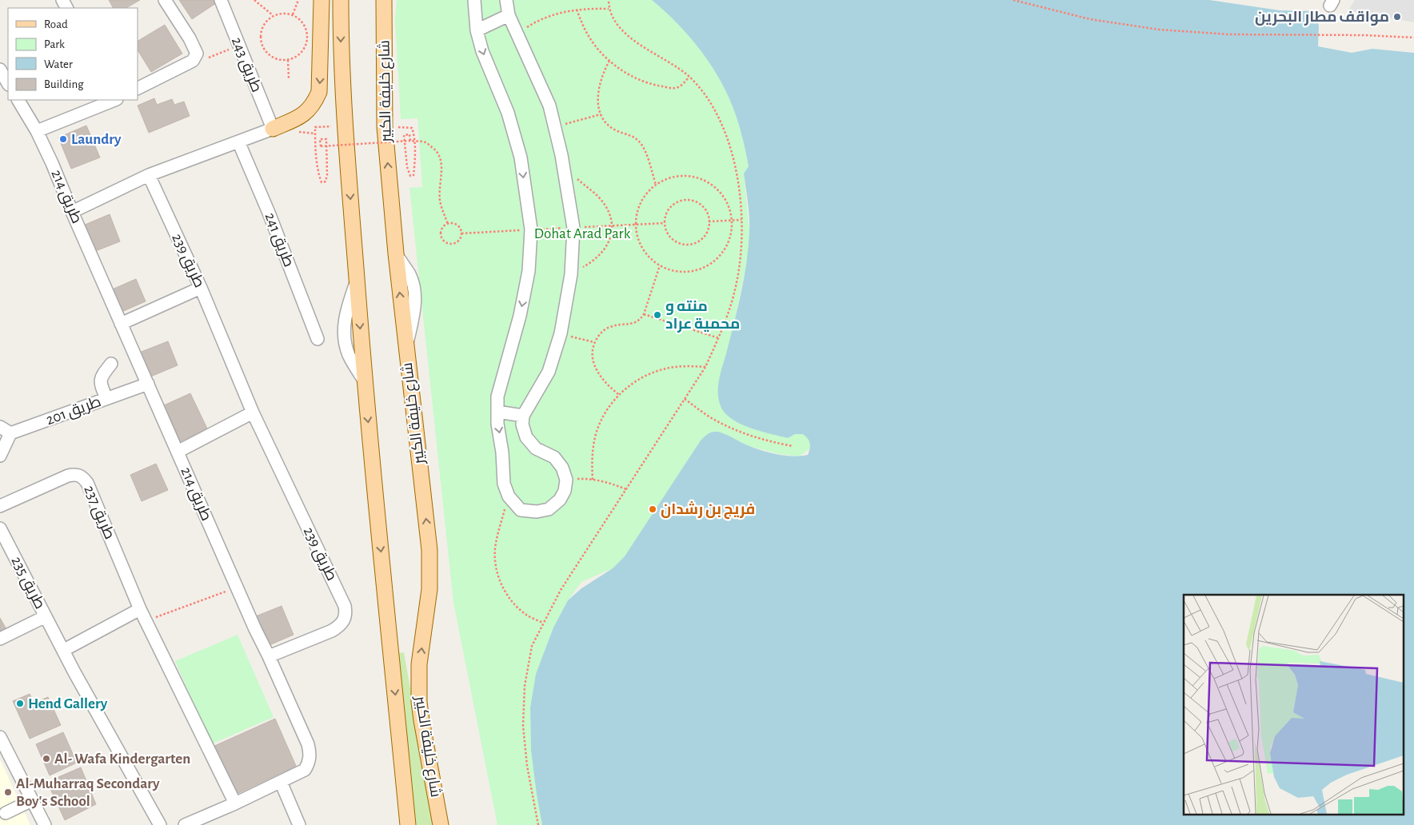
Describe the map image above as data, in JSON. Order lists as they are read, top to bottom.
{
  "streets": {
    "main road": ["شارع خليفة الكبير"],
    "street": [
      "طريق 243",
      "طريق 214",
      "طريق 241",
      "طريق 239",
      "طريق 201",
      "طريق 237",
      "طريق 235"
    ]
  },
  "crossings": [
    ["طريق 214", "طريق 239"],
    ["طريق 214", "طريق 201"],
    ["طريق 214", "طريق 237"]
  ],
  "parks": ["Dohat Arad Park"],
  "places": [
    "مواقف مطار البحرين",
    "Laundry",
    "منته و محمية عراد",
    "فريج بن رشدان",
    "Hend Gallery",
    "Al- Wafa Kindergarten",
    "Al-Muharraq Secondary Boy's School"
  ],
  "legend": [
    "Road",
    "Park",
    "Water",
    "Building"
  ]
}
